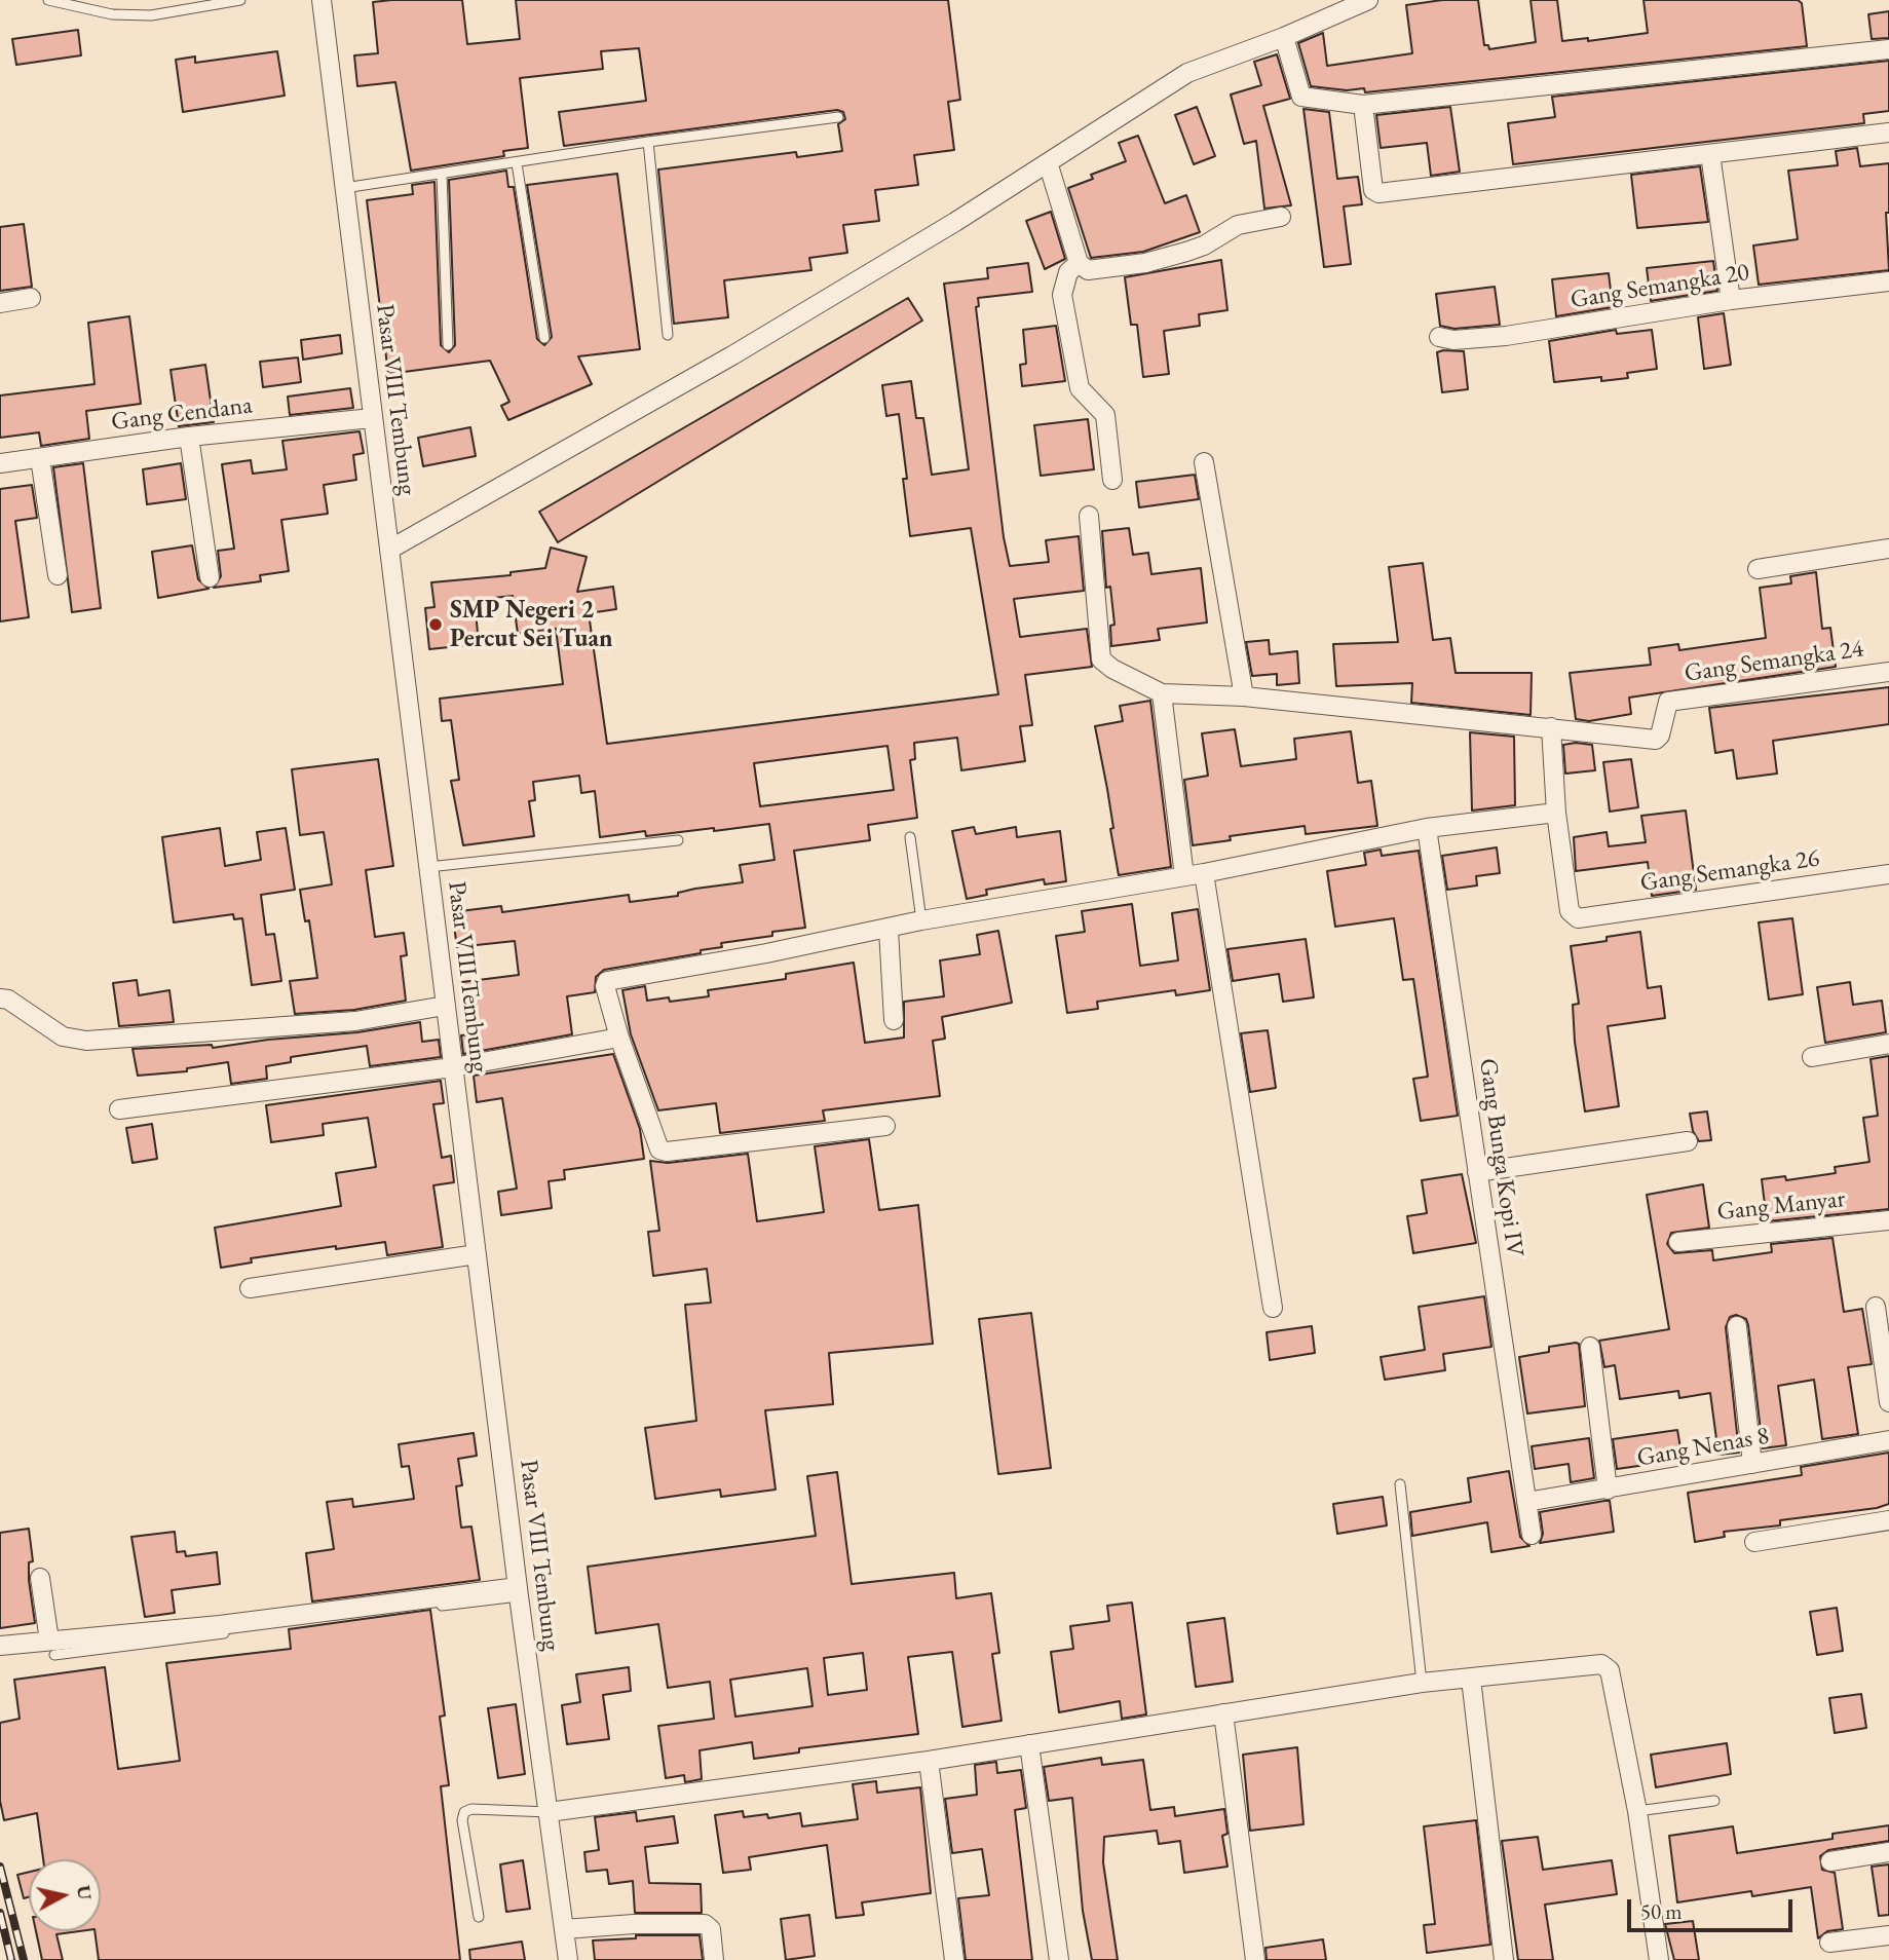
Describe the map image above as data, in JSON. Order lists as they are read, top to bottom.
{
  "streets": {
    "street": [
      "Gang Semangka 20",
      "Pasar VIII Tembung",
      "Gang Cendana",
      "Gang Semangka 24",
      "Gang Semangka 26",
      "Gang Bunga Kopi IV",
      "Gang Manyar",
      "Gang Nenas 8"
    ]
  },
  "crossings": [
    ["Pasar VIII Tembung", "Gang Cendana"],
    ["Gang Bunga Kopi IV", "Gang Nenas 8"]
  ],
  "places": ["SMP Negeri 2 Percut Sei Tuan"],
  "scale_bar": "50 m",
  "north": "right"
}
